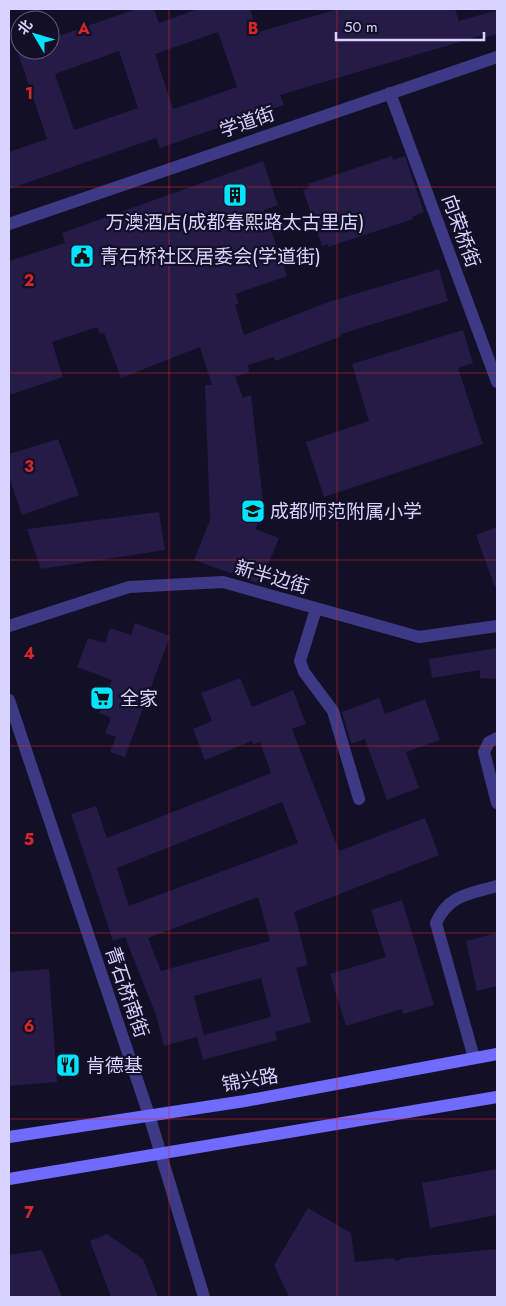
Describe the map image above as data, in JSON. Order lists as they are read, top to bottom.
{
  "streets": {
    "main road": ["锦兴路"],
    "street": [
      "学道街",
      "向荣桥街",
      "新半边街",
      "青石桥南街"
    ]
  },
  "crossings": [
    ["学道街", "向荣桥街"],
    ["青石桥南街", "锦兴路"]
  ],
  "places": {
    "building": ["万澳酒店(成都春熙路太古里店)"],
    "public building": ["青石桥社区居委会(学道街)"],
    "school or university": ["成都师范附属小学"],
    "supermarket": ["全家"],
    "restaurant": ["肯德基"]
  },
  "scale_bar": "50 m",
  "north": "top left",
  "grid": {
    "columns": ["A", "B"],
    "rows": [
      "1",
      "2",
      "3",
      "4",
      "5",
      "6",
      "7"
    ]
  }
}
